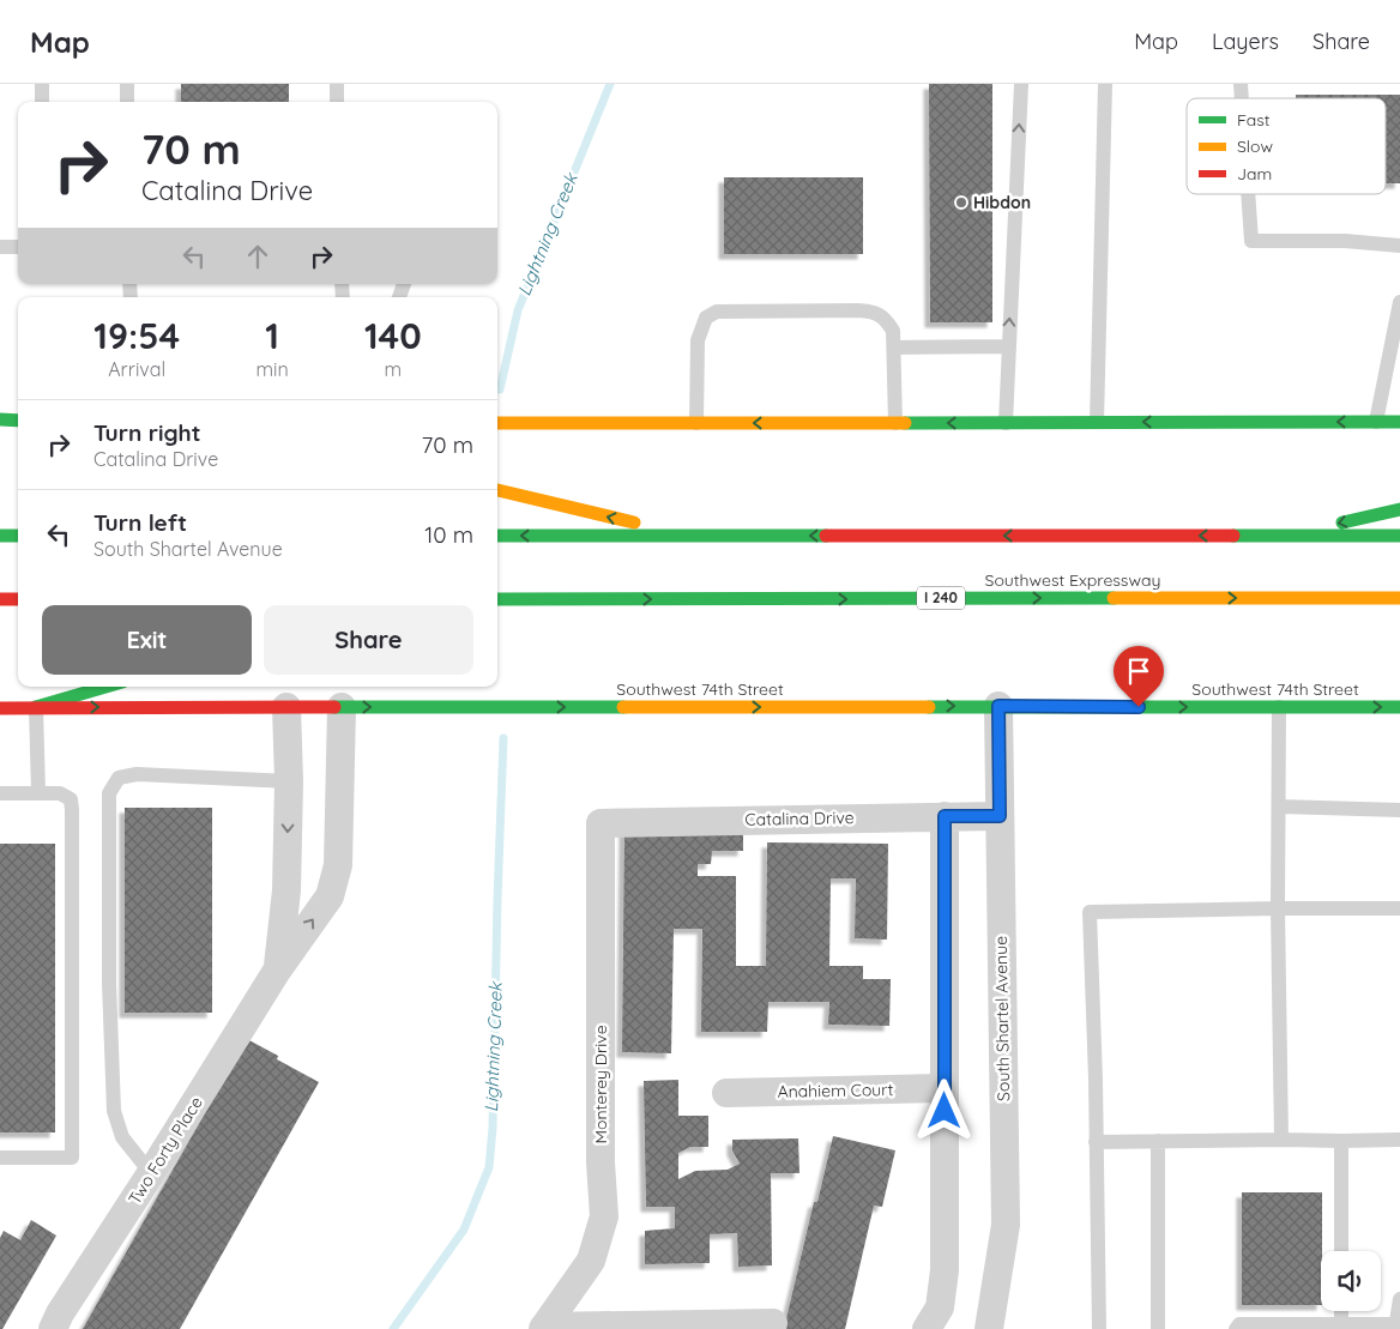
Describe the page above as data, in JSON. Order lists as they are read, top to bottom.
{
  "streets": {
    "main road": ["Southwest Expressway", "I 240", "Southwest 74th Street"],
    "street": [
      "Catalina Drive",
      "South Shartel Avenue",
      "Monterey Drive",
      "Anahiem Court",
      "Two Forty Place"
    ]
  },
  "crossings": [
    ["Southwest 74th Street", "South Shartel Avenue"],
    ["Southwest 74th Street", "Two Forty Place"],
    ["Catalina Drive", "South Shartel Avenue"],
    ["Catalina Drive", "Monterey Drive"]
  ],
  "one_way": ["Southwest 74th Street"],
  "water": ["Lightning Creek"],
  "places": ["Hibdon"],
  "legend": ["Fast", "Slow", "Jam"],
  "page": {
    "header": "Map",
    "nav": ["Map", "Layers", "Share"],
    "turn": ["70 m", "Catalina Drive"],
    "eta": [
      "19:54",
      "Arrival",
      "1",
      "min",
      "140",
      "m"
    ],
    "list": [
      {
        "name": "Turn right",
        "note": "Catalina Drive",
        "value": "70 m"
      },
      {
        "name": "Turn left",
        "note": "South Shartel Avenue",
        "value": "10 m"
      }
    ],
    "buttons": ["Exit", "Share"]
  }
}
